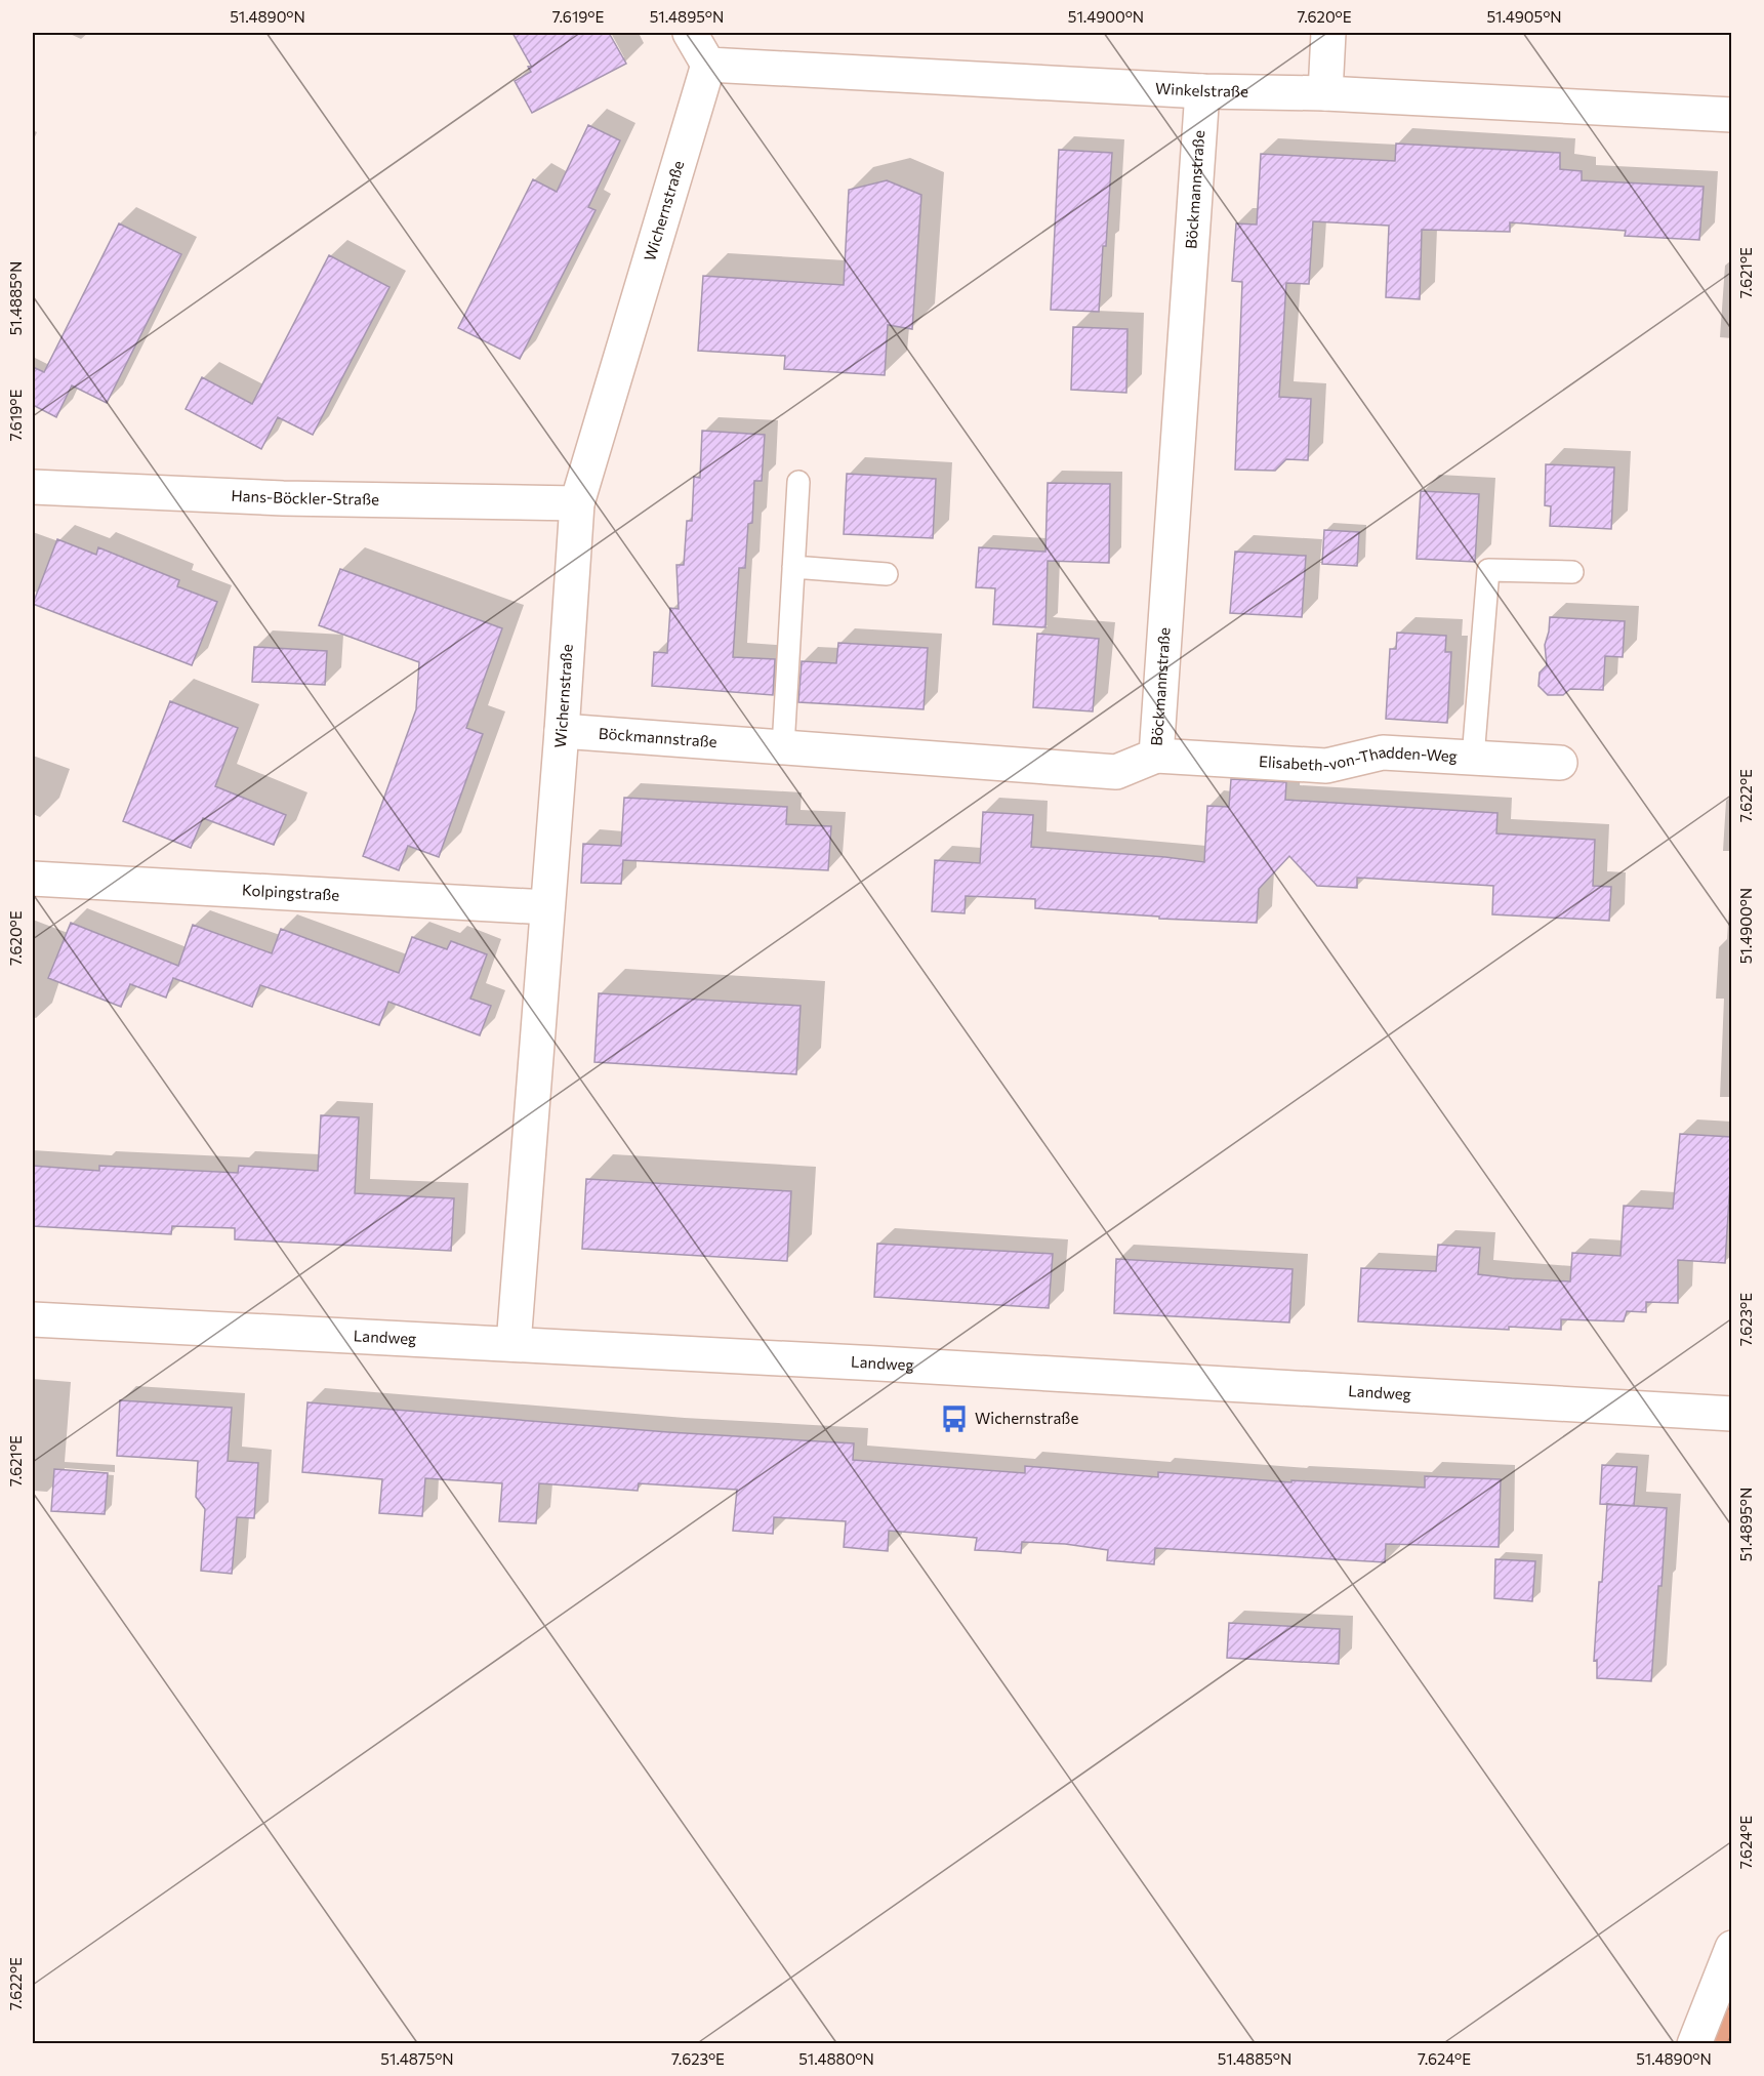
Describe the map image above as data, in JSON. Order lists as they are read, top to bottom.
{
  "streets": {
    "street": [
      "Winkelstraße",
      "Böckmannstraße",
      "Wichernstraße",
      "Hans-Böckler-Straße",
      "Elisabeth-von-Thadden-Weg",
      "Kolpingstraße",
      "Landweg"
    ]
  },
  "crossings": [
    ["Winkelstraße", "Böckmannstraße"],
    ["Winkelstraße", "Wichernstraße"],
    ["Böckmannstraße", "Wichernstraße"],
    ["Böckmannstraße", "Elisabeth-von-Thadden-Weg"],
    ["Wichernstraße", "Hans-Böckler-Straße"],
    ["Wichernstraße", "Kolpingstraße"],
    ["Wichernstraße", "Landweg"]
  ],
  "places": {
    "bus stop": ["Wichernstraße"]
  },
  "coordinates": [
    "51.4890°N",
    "7.619°E",
    "51.4895°N",
    "51.4900°N",
    "7.620°E",
    "51.4905°N",
    "7.621°E",
    "51.4885°N",
    "7.622°E",
    "7.623°E",
    "7.624°E",
    "51.4875°N",
    "51.4880°N"
  ]
}
